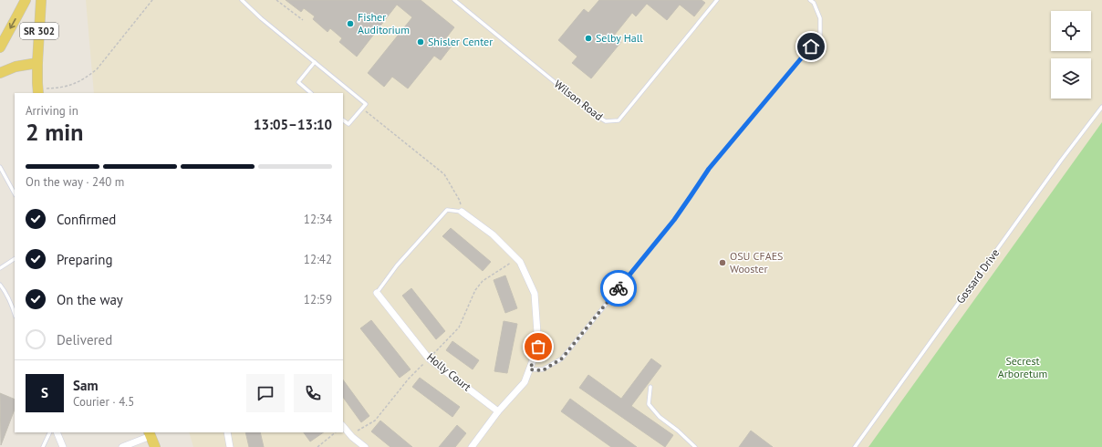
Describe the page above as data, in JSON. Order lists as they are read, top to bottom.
{
  "streets": {
    "main road": ["SR 302"],
    "street": ["Holly Court"],
    "lane": ["Wilson Road", "Gossard Drive"]
  },
  "parks": ["Secrest Arboretum"],
  "places": [
    "Fisher Auditorium",
    "Selby Hall",
    "Shisler Center",
    "OSU CFAES Wooster"
  ],
  "page": {
    "heading": ["2 min", "Arriving in", "13:05–13:10"],
    "panel": ["Sam", "Courier · 4.5"],
    "bar": "On the way · 240 m",
    "list": [
      ["Confirmed", "12:34"],
      ["Preparing", "12:42"],
      ["On the way", "12:59"],
      "Delivered"
    ],
    "round": "S"
  }
}
